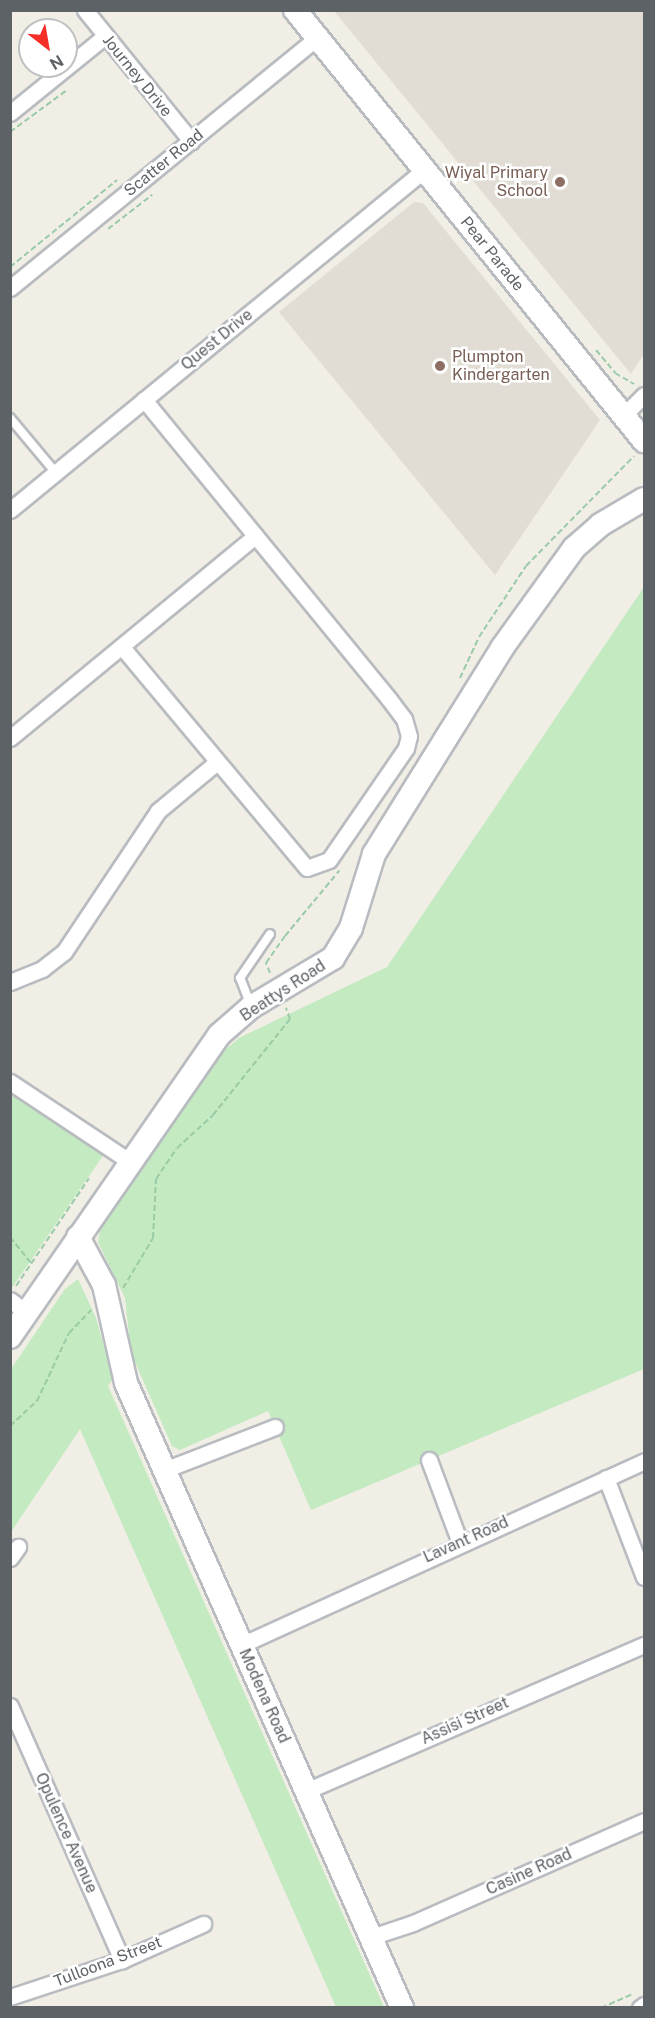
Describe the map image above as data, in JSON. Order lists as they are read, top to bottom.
{
  "streets": {
    "street": [
      "Journey Drive",
      "Scatter Road",
      "Pear Parade",
      "Quest Drive",
      "Beattys Road",
      "Lavant Road",
      "Modena Road",
      "Assisi Street",
      "Opulence Avenue",
      "Casine Road",
      "Tulloona Street"
    ]
  },
  "crossings": [
    ["Journey Drive", "Scatter Road"],
    ["Scatter Road", "Pear Parade"],
    ["Pear Parade", "Quest Drive"],
    ["Beattys Road", "Modena Road"],
    ["Lavant Road", "Modena Road"],
    ["Modena Road", "Assisi Street"],
    ["Modena Road", "Casine Road"],
    ["Opulence Avenue", "Tulloona Street"]
  ],
  "places": ["Wiyal Primary School", "Plumpton Kindergarten"],
  "north": "bottom right"
}
